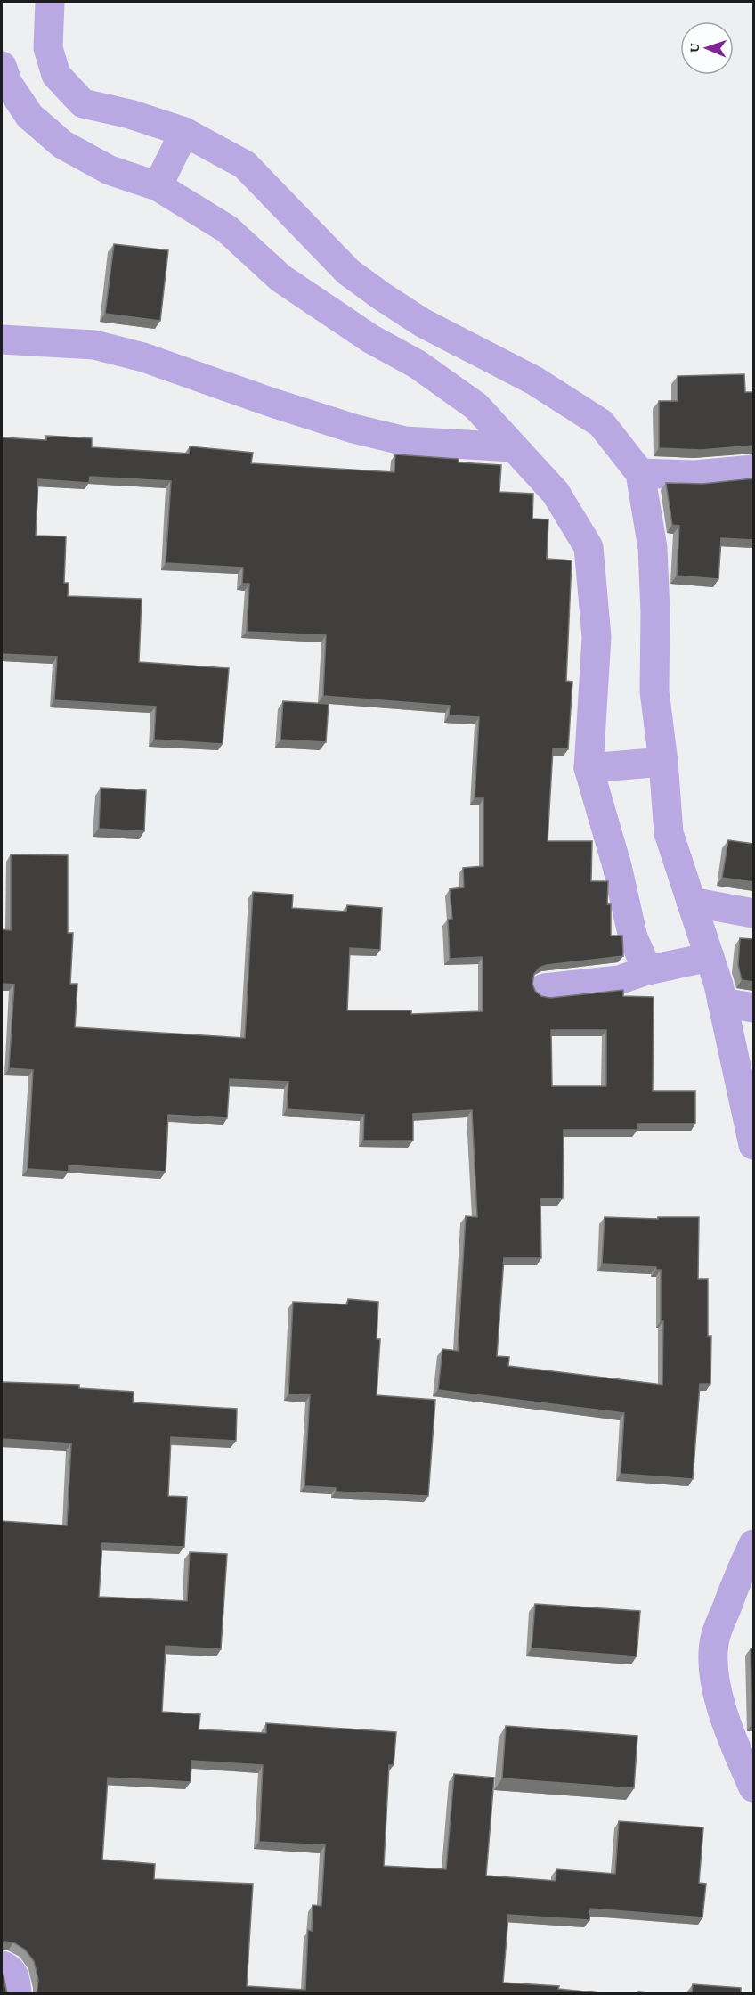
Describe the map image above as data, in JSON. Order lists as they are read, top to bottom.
{
  "north": "left"
}
